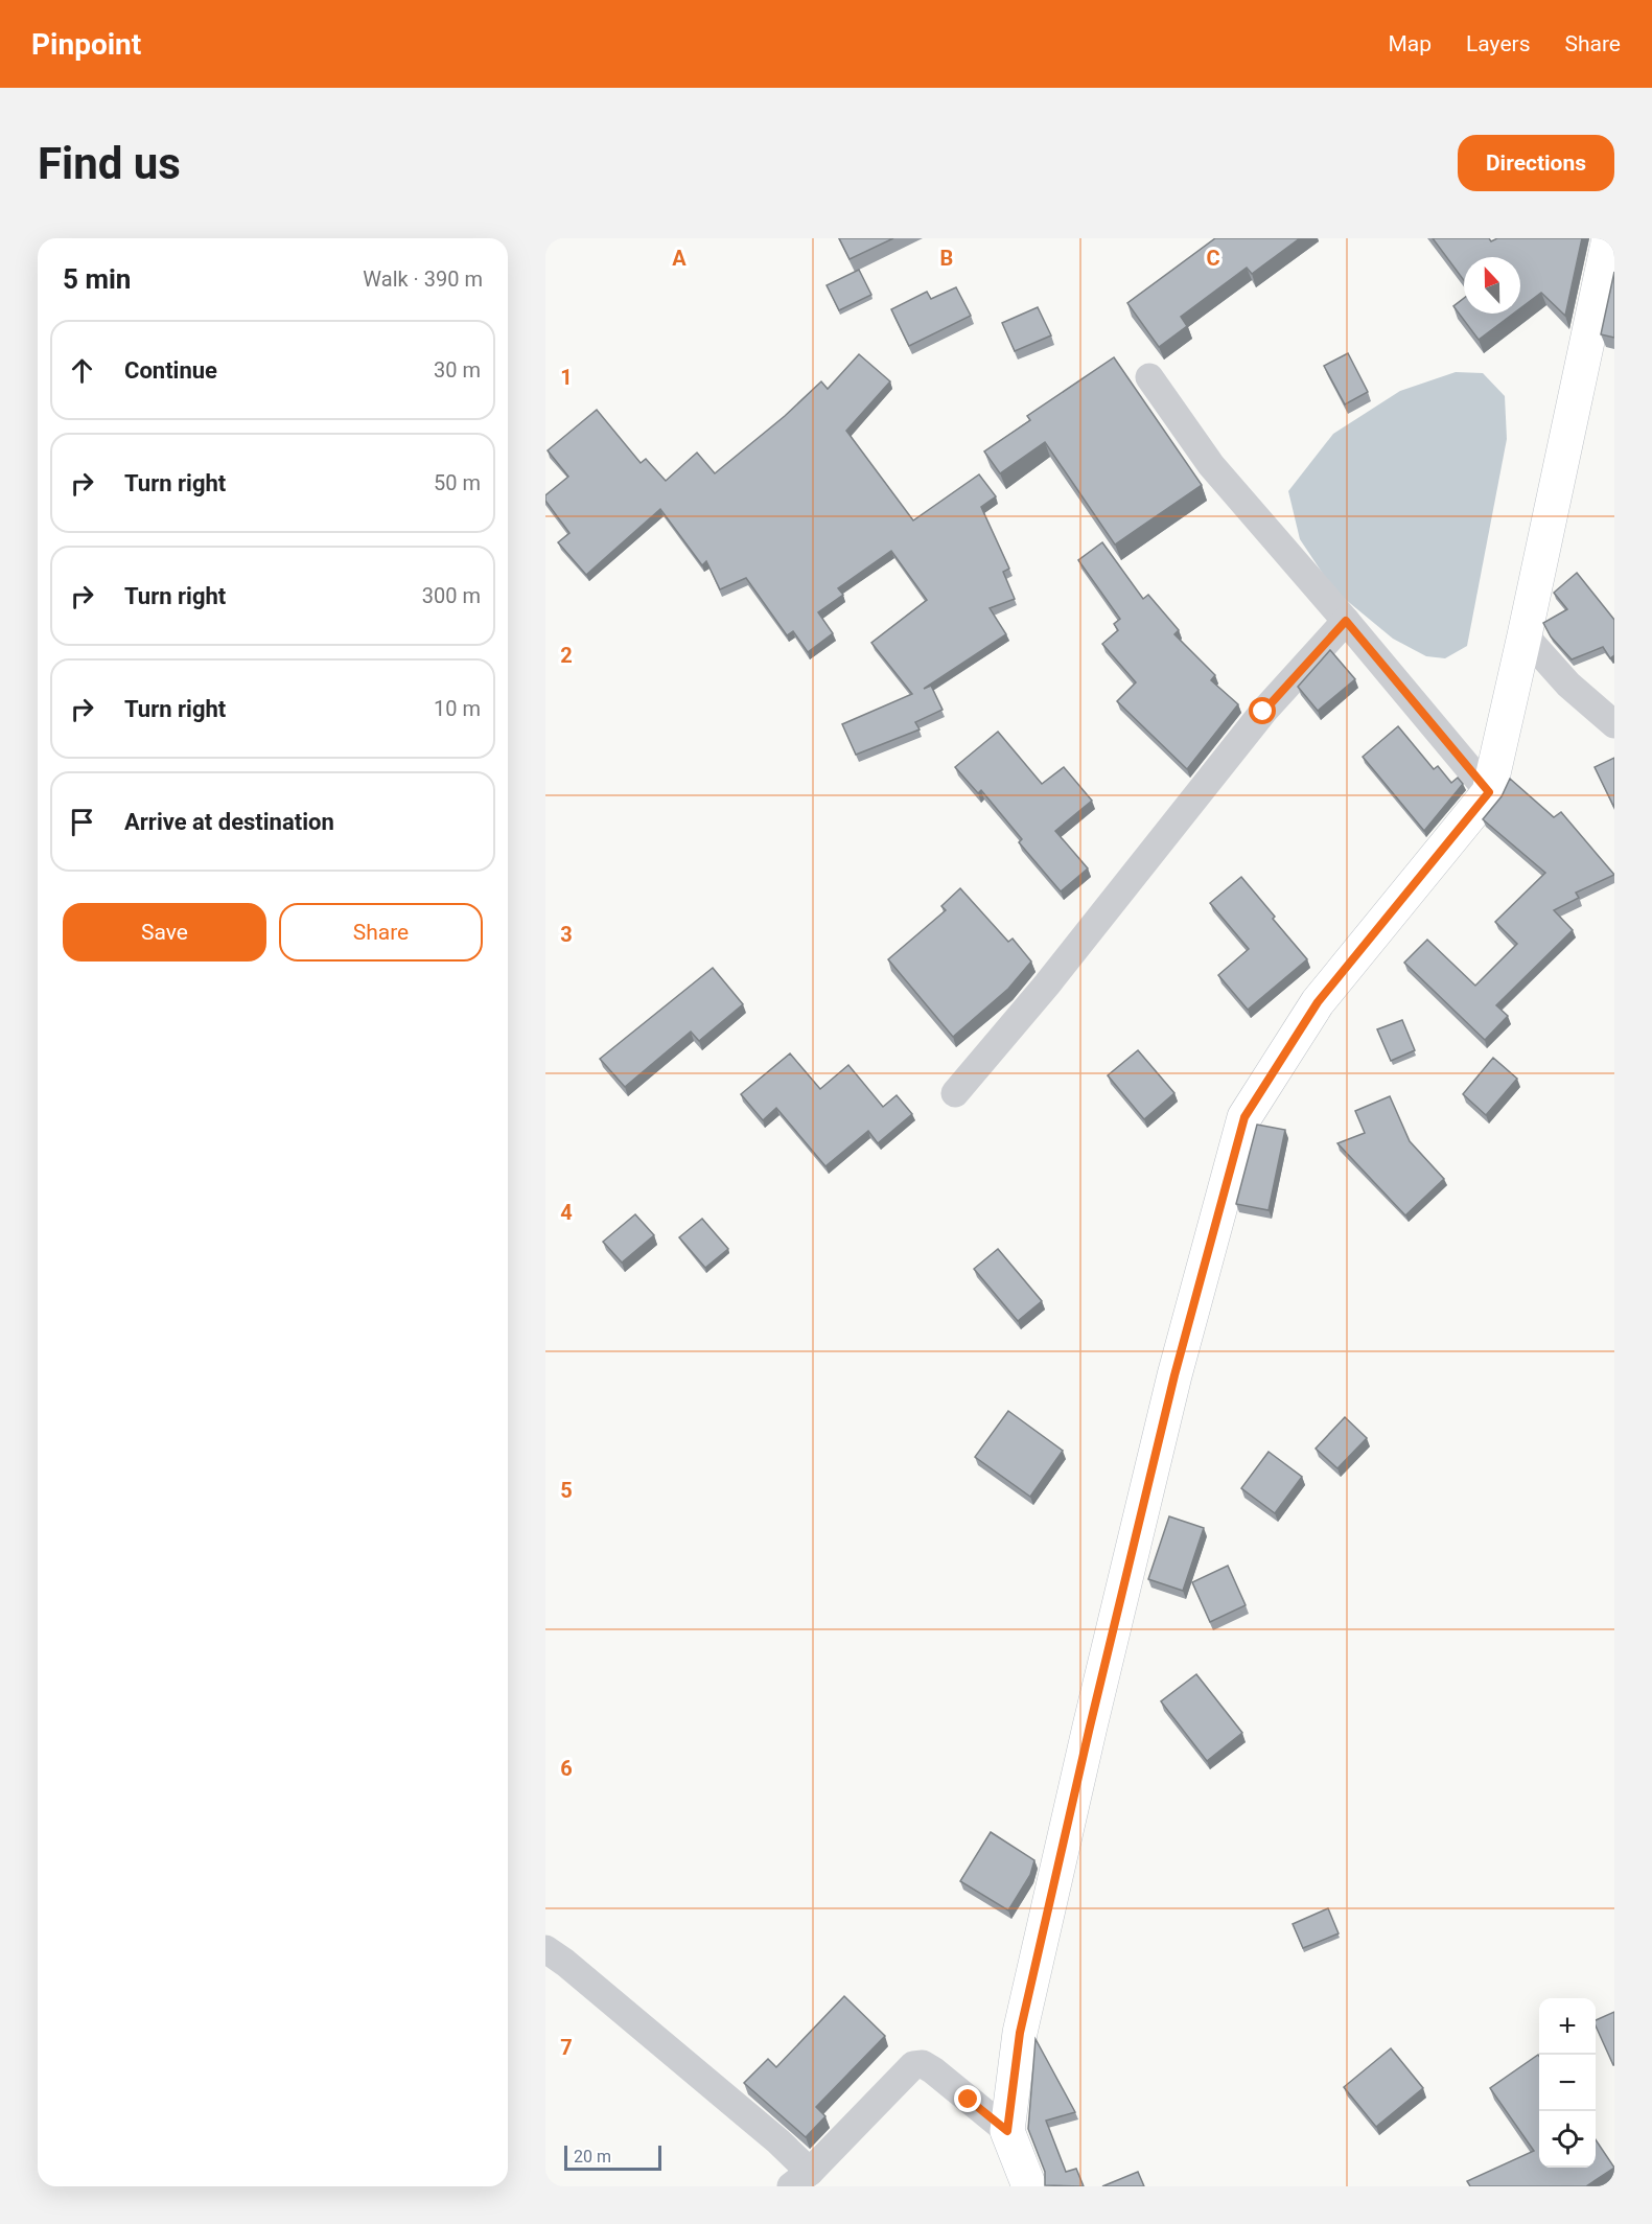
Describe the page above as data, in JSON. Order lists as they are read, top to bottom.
{
  "scale_bar": "20 m",
  "north": "top",
  "page": {
    "header": "Pinpoint",
    "nav": ["Map", "Layers", "Share"],
    "buttons": [
      "Directions",
      ["Save", "Share"]
    ],
    "title": "Find us",
    "heading": ["5 min", "Walk · 390 m"],
    "list": [
      ["Continue", "30 m"],
      ["Turn right", "50 m"],
      ["Turn right", "300 m"],
      ["Turn right", "10 m"],
      "Arrive at destination"
    ],
    "map_buttons": ["+", "−"],
    "scale": "20 m"
  },
  "grid": {
    "columns": ["A", "B", "C"],
    "rows": [
      "1",
      "2",
      "3",
      "4",
      "5",
      "6",
      "7"
    ]
  }
}
